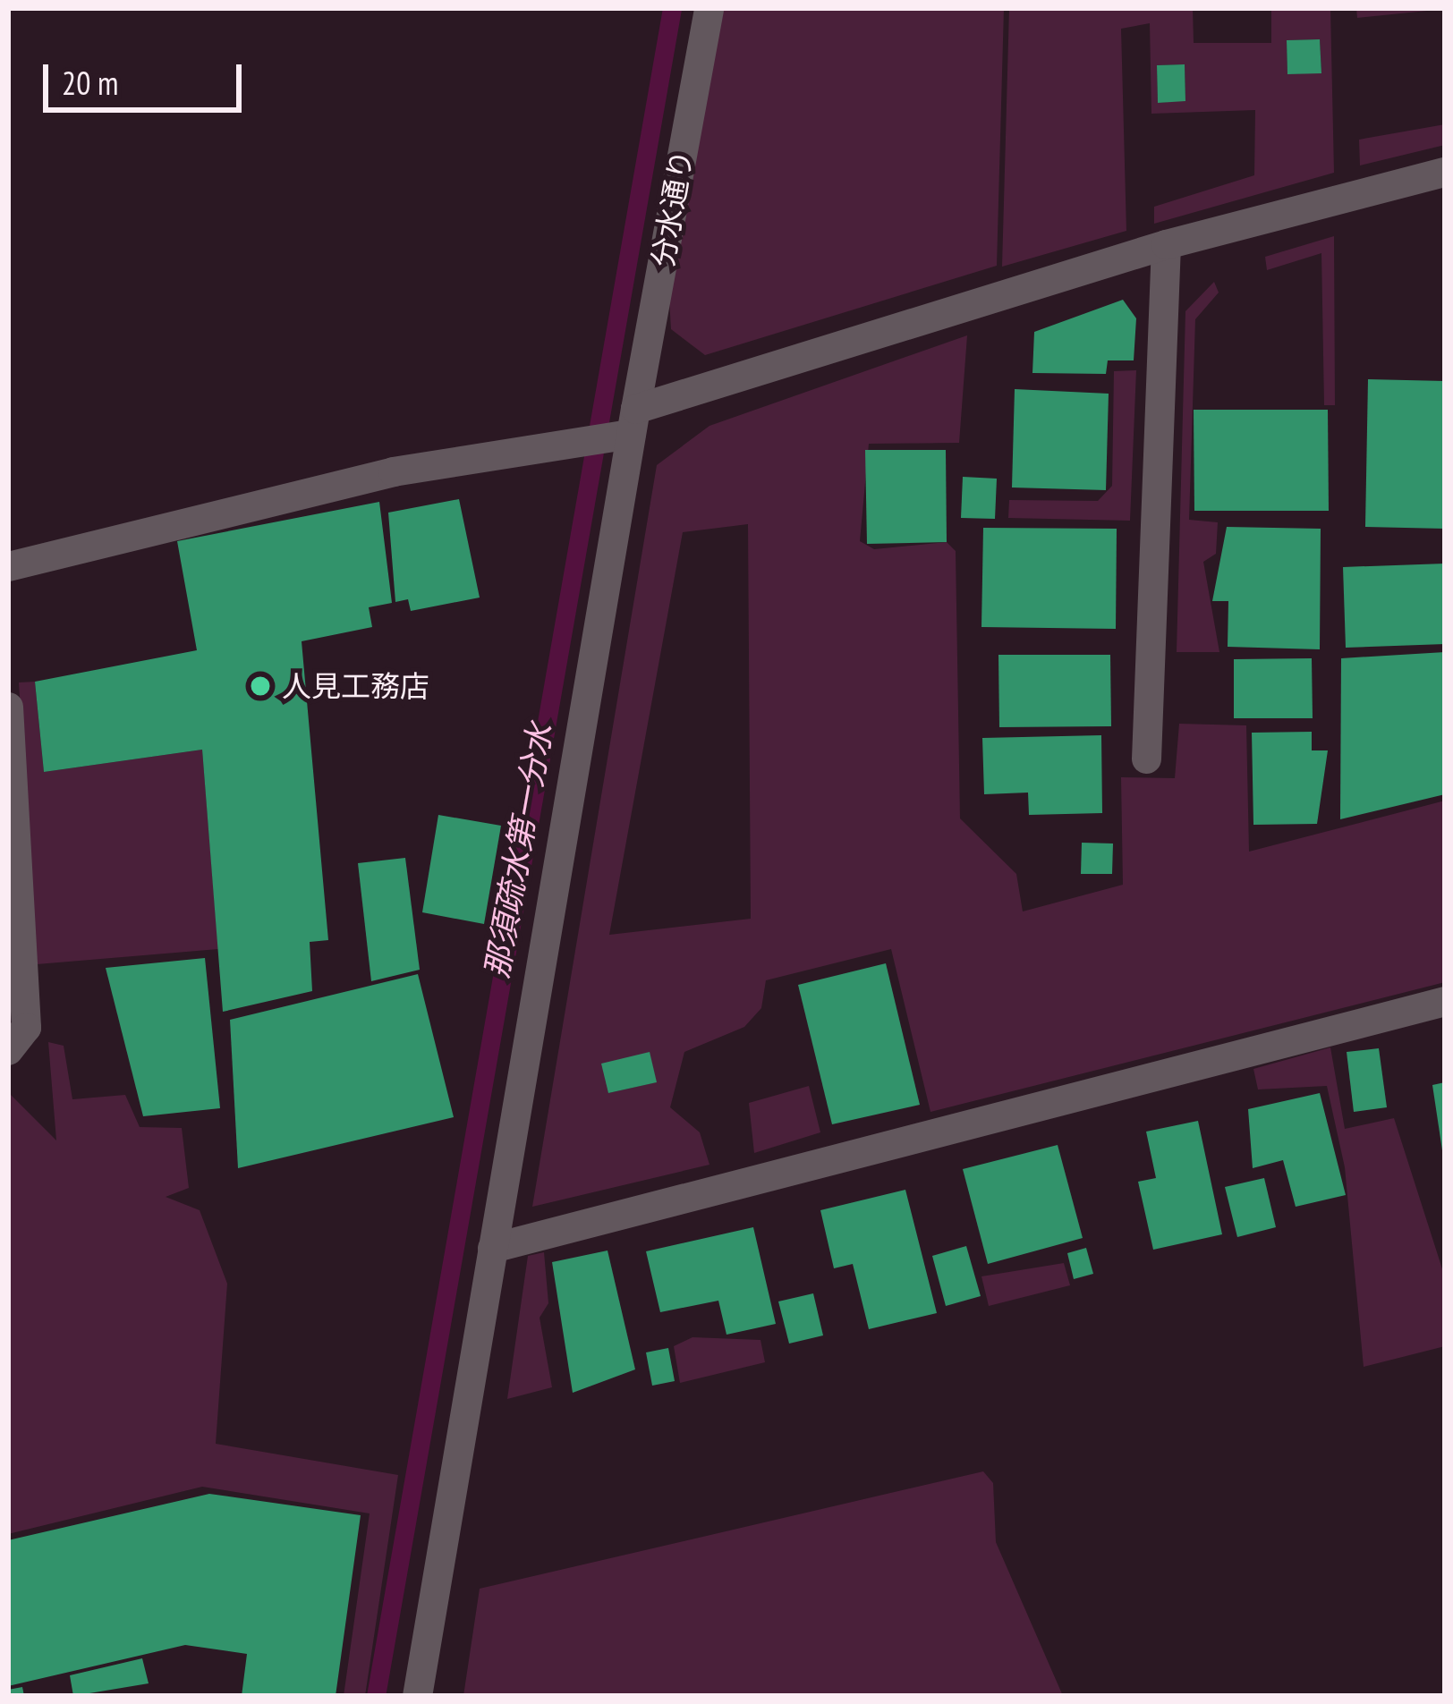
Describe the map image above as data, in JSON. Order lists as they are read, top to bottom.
{
  "streets": {
    "street": ["分水通り"]
  },
  "water": ["那須疏水第一分水"],
  "places": ["人見工務店"],
  "scale_bar": "20 m"
}
